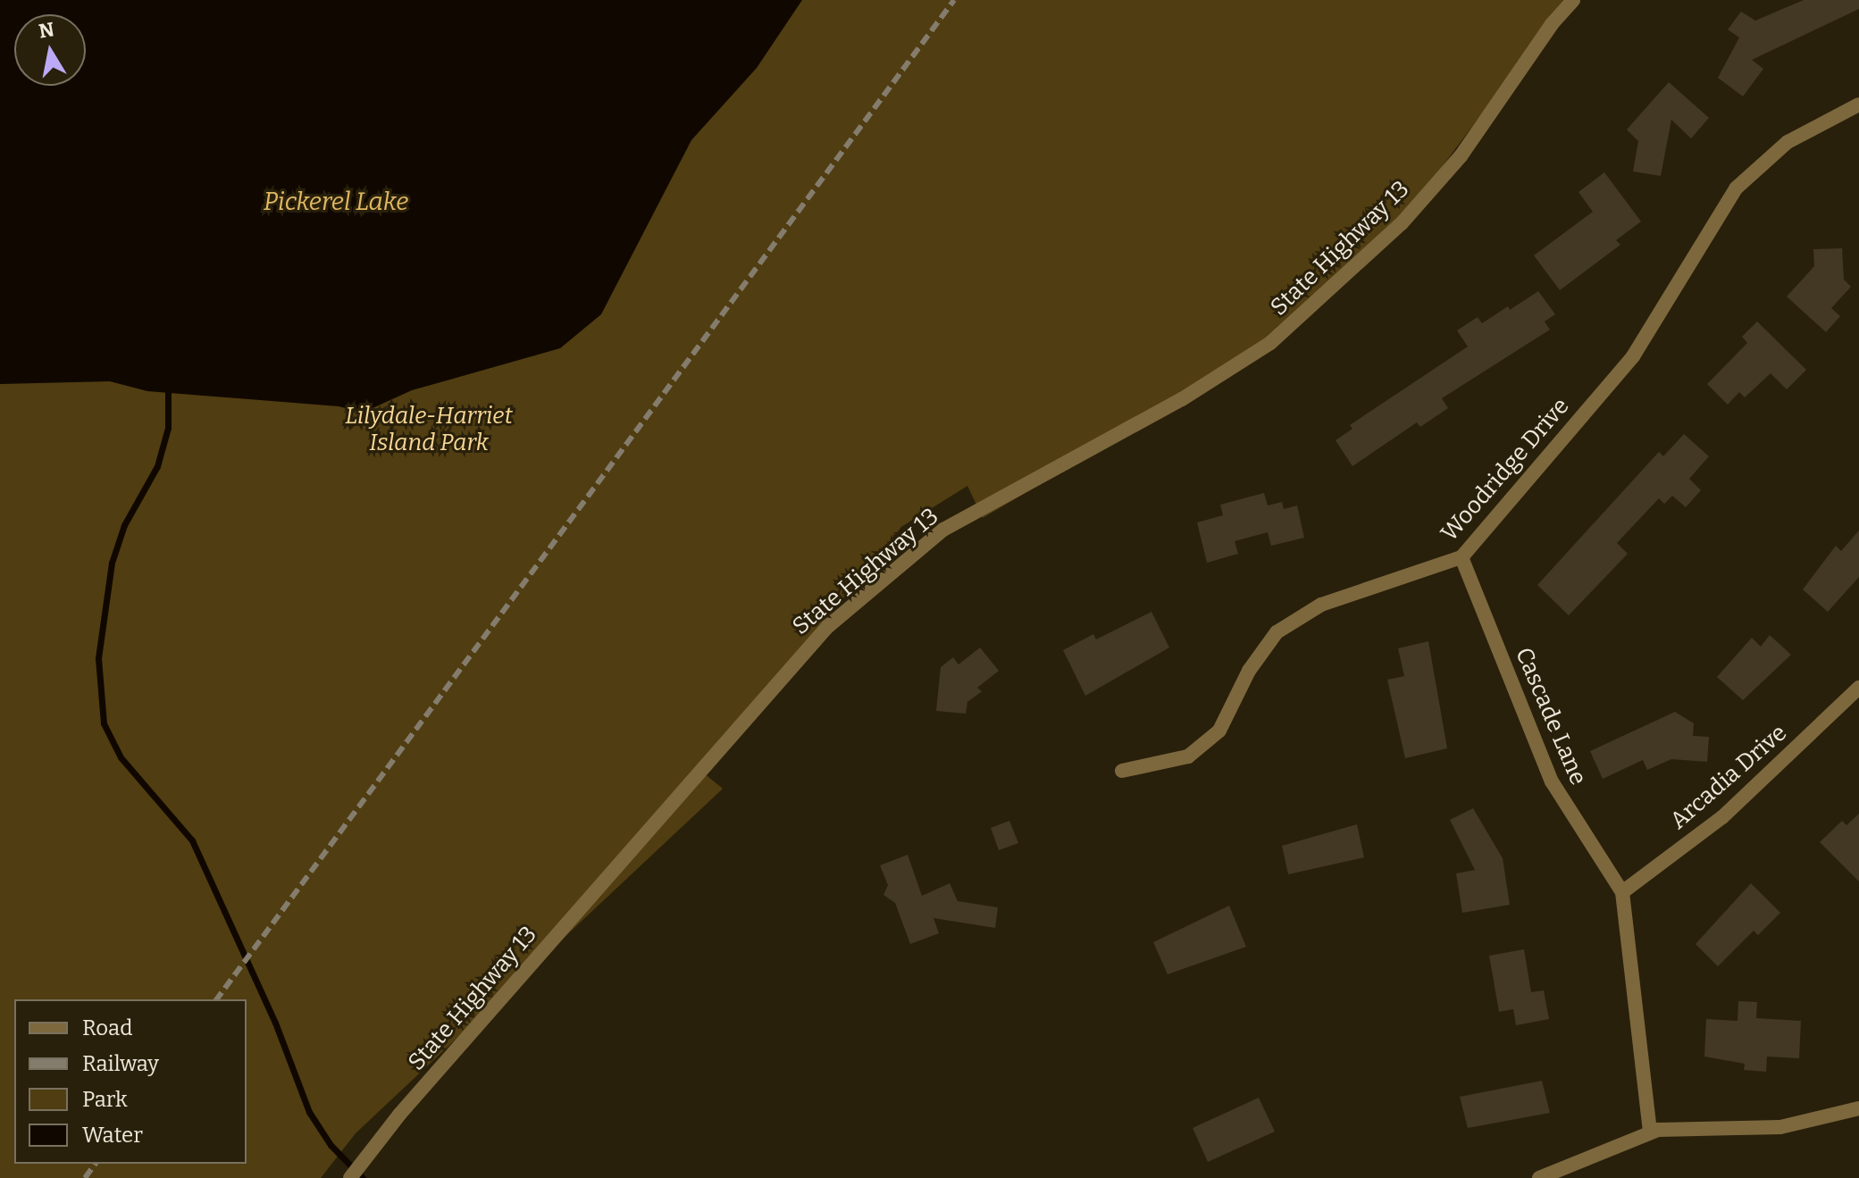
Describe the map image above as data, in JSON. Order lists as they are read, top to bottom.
{
  "streets": {
    "street": [
      "State Highway 13",
      "Woodridge Drive",
      "Cascade Lane",
      "Arcadia Drive"
    ]
  },
  "crossings": [
    ["Woodridge Drive", "Cascade Lane"],
    ["Cascade Lane", "Arcadia Drive"]
  ],
  "water": ["Pickerel Lake"],
  "parks": ["Lilydale-Harriet Island Park"],
  "legend": [
    "Road",
    "Railway",
    "Park",
    "Water"
  ],
  "north": "top"
}
